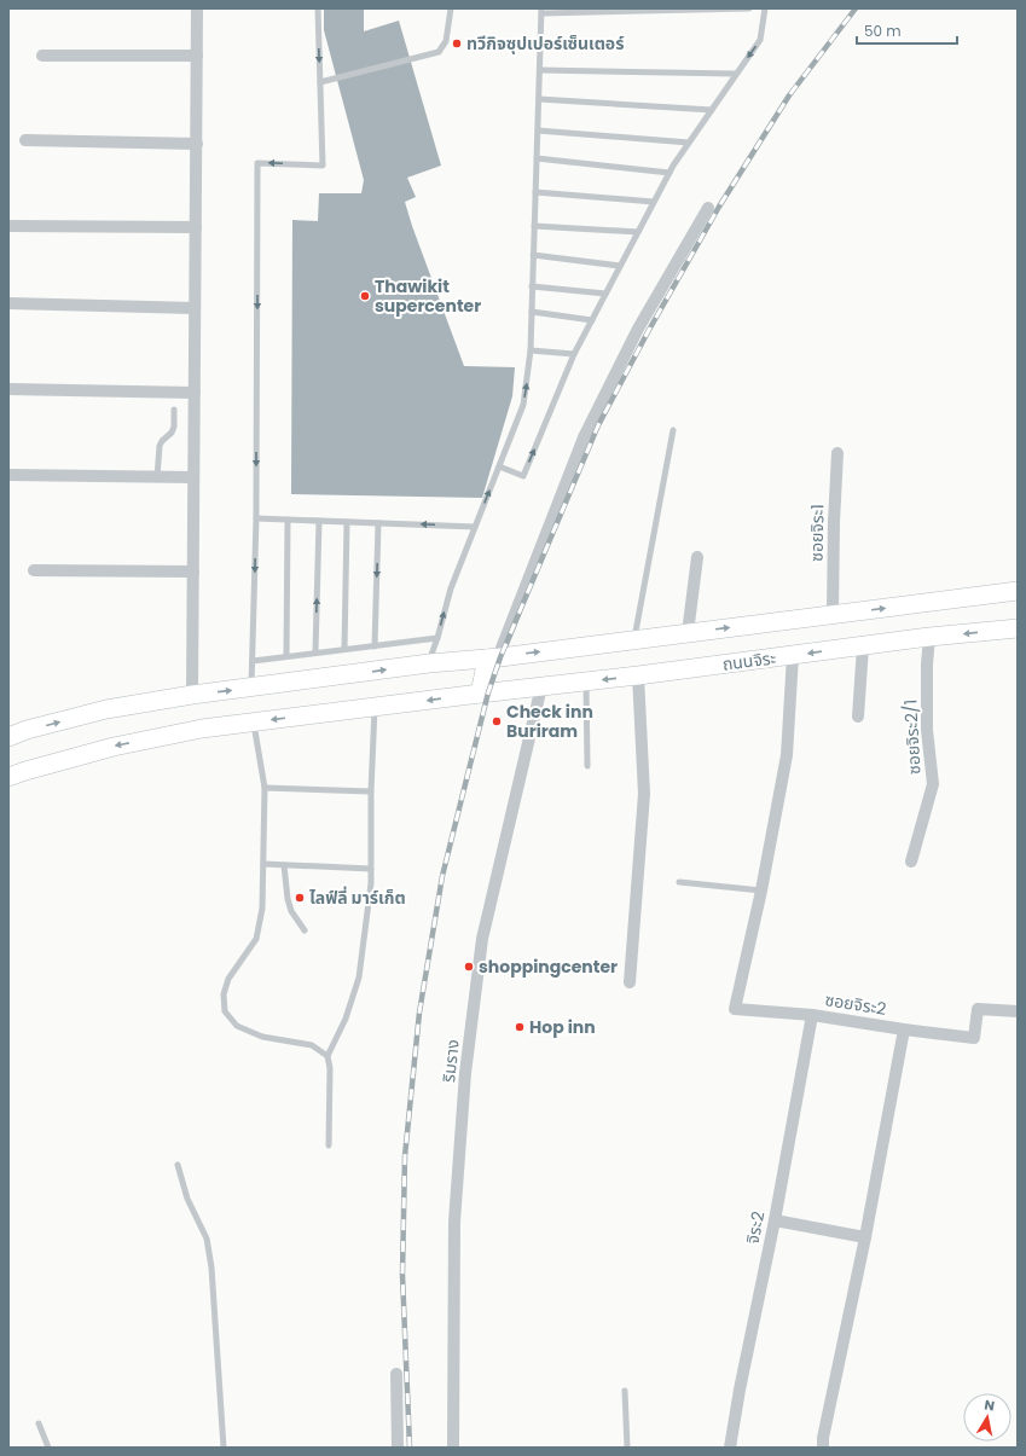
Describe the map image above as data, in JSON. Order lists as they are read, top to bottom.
{
  "streets": {
    "main road": ["ถนนจิระ"],
    "street": [
      "ซอยจิระ1",
      "ซอยจิระ2/1",
      "ซอยจิระ2",
      "ริมราง",
      "จิระ2"
    ]
  },
  "crossings": [
    ["ถนนจิระ", "ซอยจิระ2/1"],
    ["ถนนจิระ", "ซอยจิระ2"],
    ["ถนนจิระ", "ริมราง"],
    ["ซอยจิระ2", "จิระ2"]
  ],
  "places": [
    "ทวีกิจซุปเปอร์เซ็นเตอร์",
    "Thawikit supercenter",
    "Check inn Buriram",
    "ไลฟ์ลี่ มาร์เก็ต",
    "shoppingcenter",
    "Hop inn"
  ],
  "scale_bar": "50 m",
  "north": "top"
}
